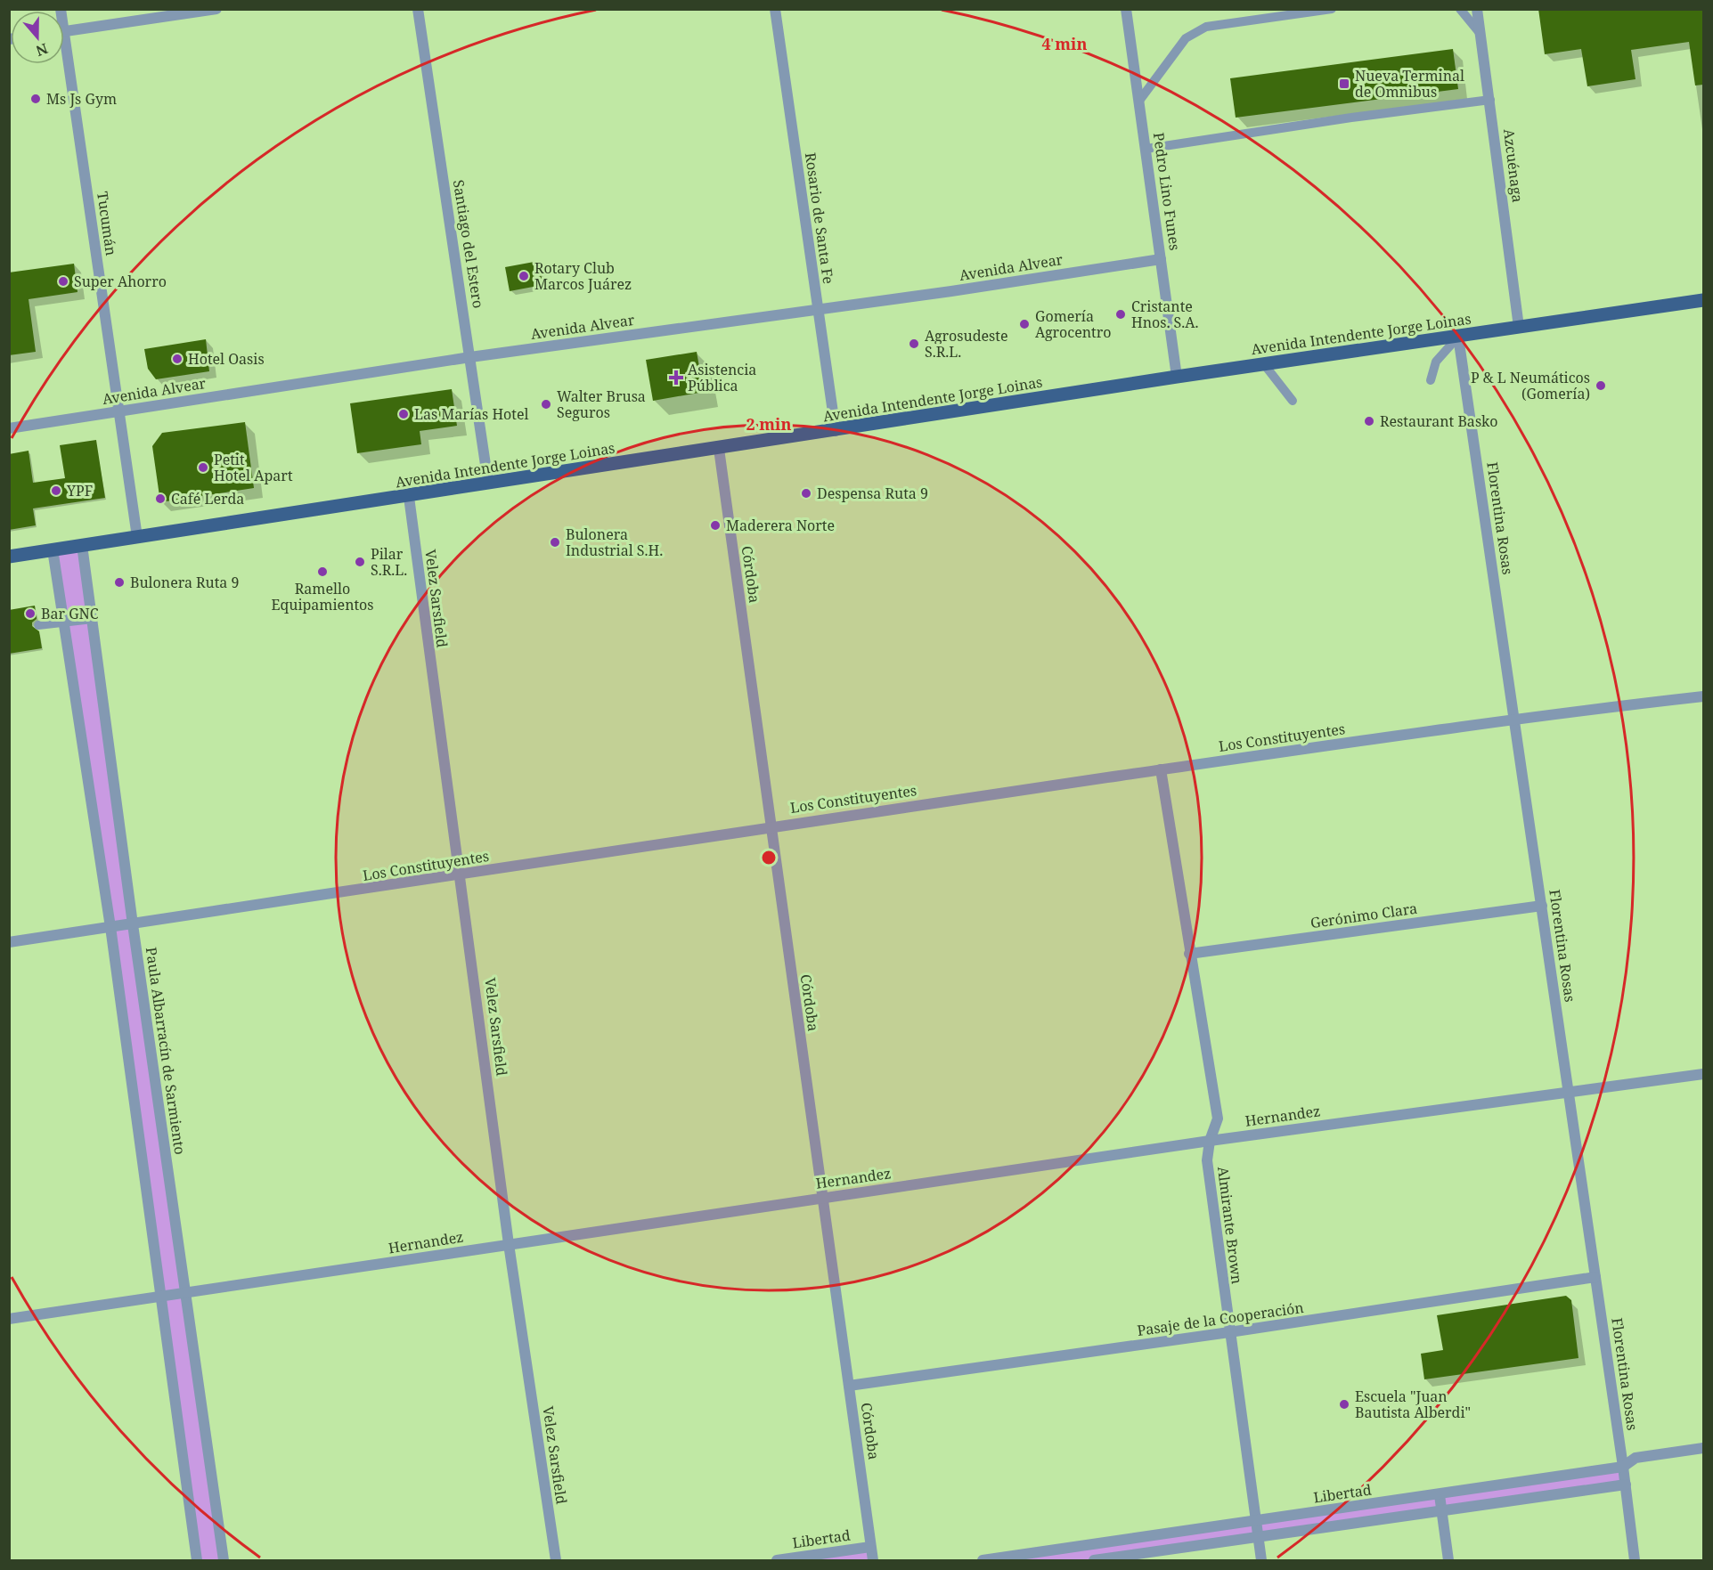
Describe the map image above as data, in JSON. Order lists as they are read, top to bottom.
{
  "streets": {
    "main road": ["Avenida Intendente Jorge Loinas"],
    "street": [
      "Azcuénaga",
      "Pedro Lino Funes",
      "Rosario de Santa Fe",
      "Tucumán",
      "Santiago del Estero",
      "Avenida Alvear",
      "Florentina Rosas",
      "Córdoba",
      "Velez Sarsfield",
      "Los Constituyentes",
      "Gerónimo Clara",
      "Paula Albarracín de Sarmiento",
      "Hernandez",
      "Almirante Brown",
      "Pasaje de la Cooperación",
      "Libertad"
    ]
  },
  "crossings": [
    ["Azcuénaga", "Avenida Intendente Jorge Loinas"],
    ["Pedro Lino Funes", "Avenida Alvear"],
    ["Pedro Lino Funes", "Avenida Intendente Jorge Loinas"],
    ["Rosario de Santa Fe", "Avenida Alvear"],
    ["Rosario de Santa Fe", "Avenida Intendente Jorge Loinas"],
    ["Tucumán", "Avenida Alvear"],
    ["Tucumán", "Avenida Intendente Jorge Loinas"],
    ["Santiago del Estero", "Avenida Alvear"],
    ["Santiago del Estero", "Avenida Intendente Jorge Loinas"],
    ["Avenida Intendente Jorge Loinas", "Florentina Rosas"],
    ["Avenida Intendente Jorge Loinas", "Córdoba"],
    ["Avenida Intendente Jorge Loinas", "Velez Sarsfield"],
    ["Avenida Intendente Jorge Loinas", "Paula Albarracín de Sarmiento"],
    ["Florentina Rosas", "Los Constituyentes"],
    ["Florentina Rosas", "Gerónimo Clara"],
    ["Florentina Rosas", "Hernandez"],
    ["Florentina Rosas", "Pasaje de la Cooperación"],
    ["Florentina Rosas", "Libertad"],
    ["Córdoba", "Los Constituyentes"],
    ["Córdoba", "Hernandez"],
    ["Córdoba", "Pasaje de la Cooperación"],
    ["Córdoba", "Libertad"],
    ["Velez Sarsfield", "Los Constituyentes"],
    ["Velez Sarsfield", "Hernandez"],
    ["Los Constituyentes", "Paula Albarracín de Sarmiento"],
    ["Los Constituyentes", "Almirante Brown"],
    ["Gerónimo Clara", "Almirante Brown"],
    ["Paula Albarracín de Sarmiento", "Hernandez"],
    ["Hernandez", "Almirante Brown"],
    ["Almirante Brown", "Pasaje de la Cooperación"],
    ["Almirante Brown", "Libertad"]
  ],
  "places": {
    "transit": ["Nueva Terminal de Omnibus"],
    "other": [
      "Ms Js Gym",
      "Rotary Club Marcos Juárez",
      "Super Ahorro",
      "Cristante Hnos. S.A.",
      "Gomería Agrocentro",
      "Agrosudeste S.R.L.",
      "Hotel Oasis",
      "P & L Neumáticos (Gomería)",
      "Walter Brusa Seguros",
      "Las Marías Hotel",
      "Restaurant Basko",
      "Petit Hotel Apart",
      "YPF",
      "Despensa Ruta 9",
      "Café Lerda",
      "Maderera Norte",
      "Bulonera Industrial S.H.",
      "Pilar S.R.L.",
      "Ramello Equipamientos",
      "Bulonera Ruta 9",
      "Bar GNC",
      "Escuela \"Juan Bautista Alberdi\""
    ],
    "health": ["Asistencia Pública"]
  },
  "north": "bottom",
  "rings": ["4 min", "2 min"]
}
